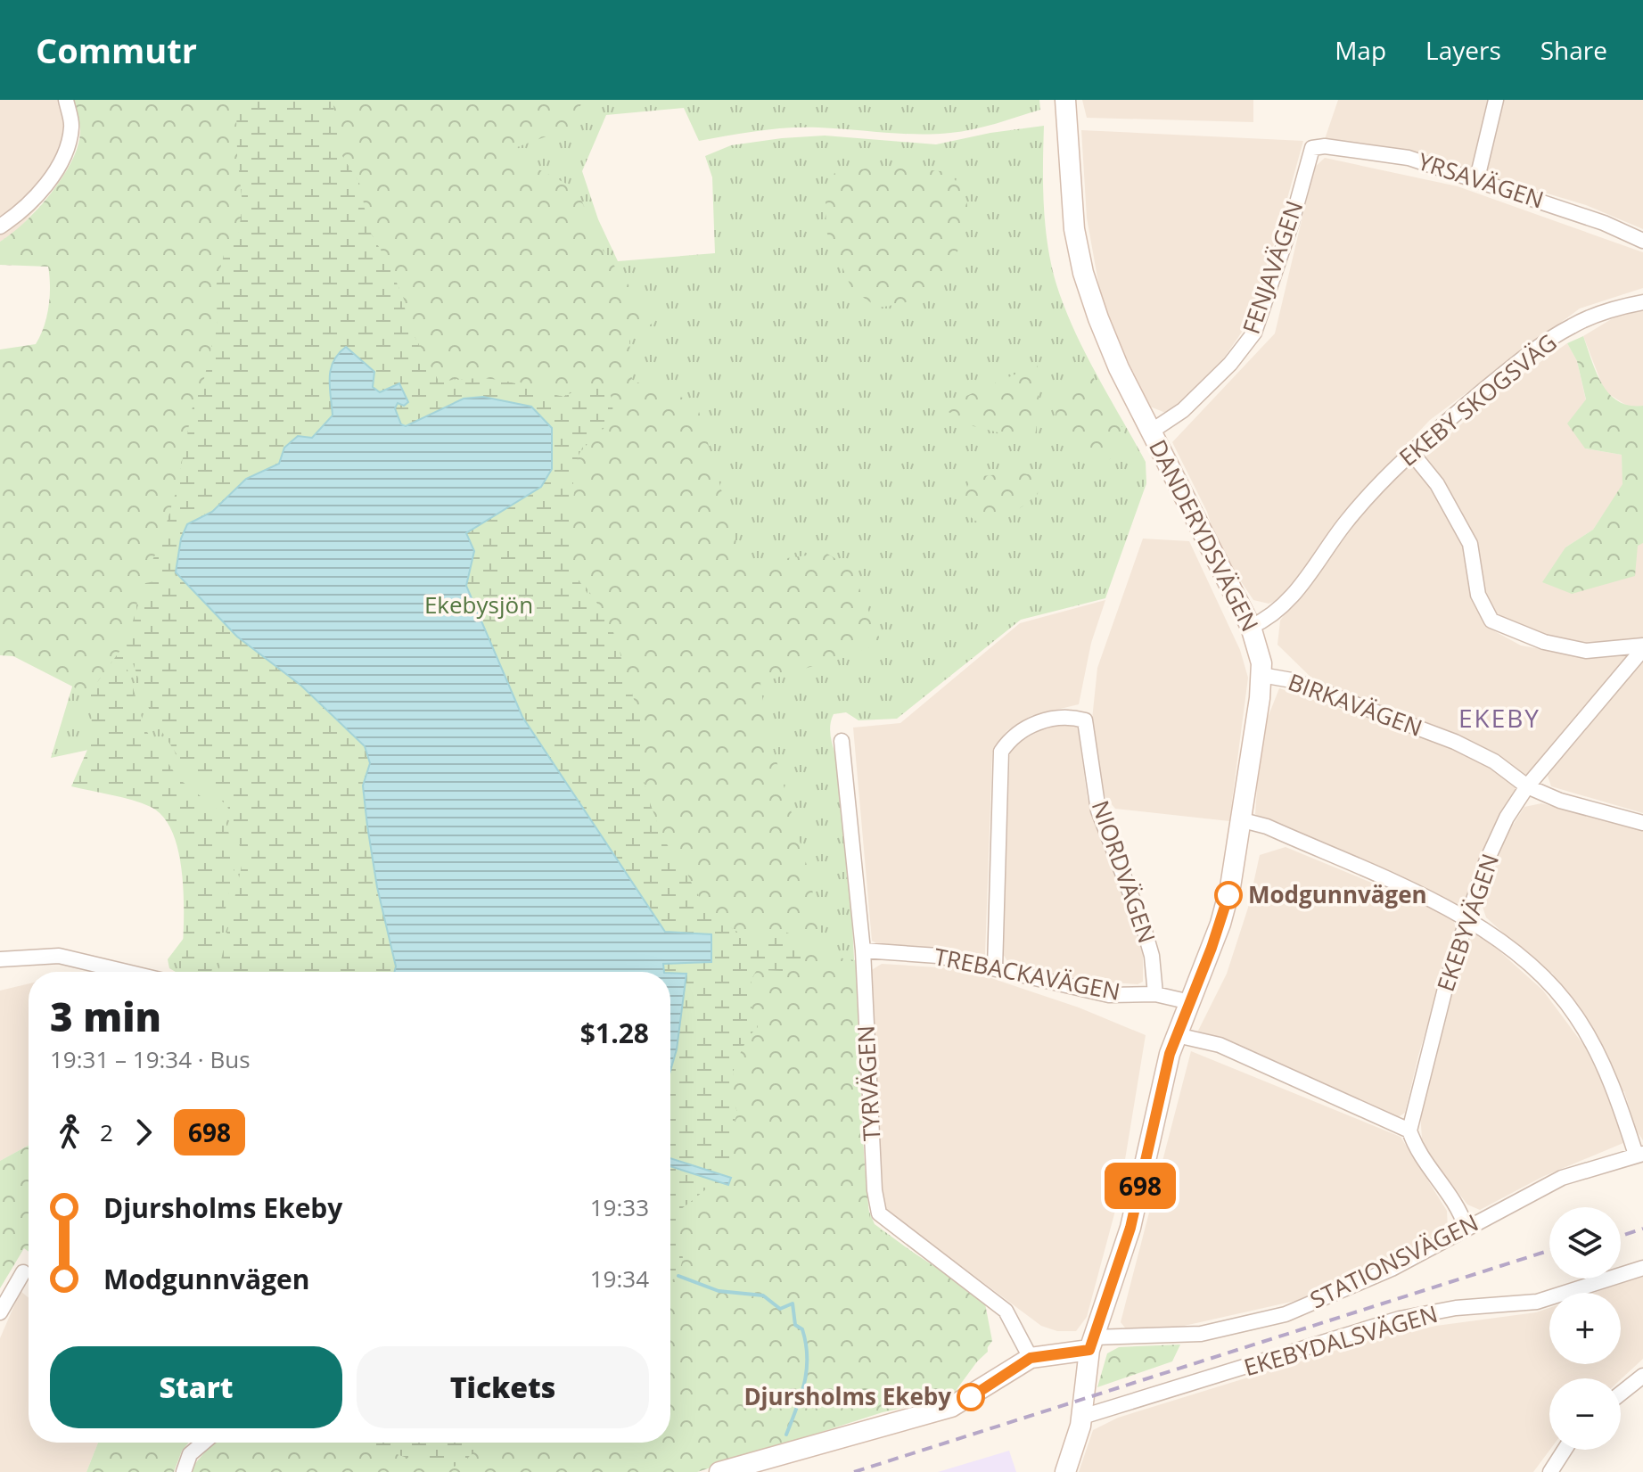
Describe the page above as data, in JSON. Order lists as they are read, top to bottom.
{
  "streets": {
    "street": [
      "YRSAVÄGEN",
      "FENJAVÄGEN",
      "EKEBY SKOGSVÄG",
      "DANDERYDSVÄGEN",
      "BIRKAVÄGEN",
      "NIORDVÄGEN",
      "EKEBYVÄGEN",
      "TREBACKAVÄGEN",
      "TYRVÄGEN",
      "STATIONSVÄGEN",
      "EKEBYDALSVÄGEN"
    ]
  },
  "crossings": [
    ["YRSAVÄGEN", "FENJAVÄGEN"],
    ["FENJAVÄGEN", "DANDERYDSVÄGEN"],
    ["EKEBY SKOGSVÄG", "DANDERYDSVÄGEN"],
    ["DANDERYDSVÄGEN", "BIRKAVÄGEN"],
    ["DANDERYDSVÄGEN", "TREBACKAVÄGEN"],
    ["DANDERYDSVÄGEN", "STATIONSVÄGEN"],
    ["DANDERYDSVÄGEN", "EKEBYDALSVÄGEN"],
    ["BIRKAVÄGEN", "EKEBYVÄGEN"],
    ["NIORDVÄGEN", "TREBACKAVÄGEN"],
    ["TREBACKAVÄGEN", "TYRVÄGEN"]
  ],
  "districts": ["EKEBY"],
  "parks": ["Ekebysjön"],
  "places": ["Modgunnvägen", "Djursholms Ekeby"],
  "lines": ["bus line 698"],
  "page": {
    "header": "Commutr",
    "nav": ["Map", "Layers", "Share"],
    "on_map": "698",
    "heading": ["3 min", "19:31 – 19:34 · Bus", "$1.28"],
    "legs": ["2", "698"],
    "list": [
      {
        "name": "Djursholms Ekeby",
        "value": "19:33"
      },
      {
        "name": "Modgunnvägen",
        "value": "19:34"
      }
    ],
    "map_buttons": ["+", "−"],
    "buttons": ["Start", "Tickets"]
  }
}
